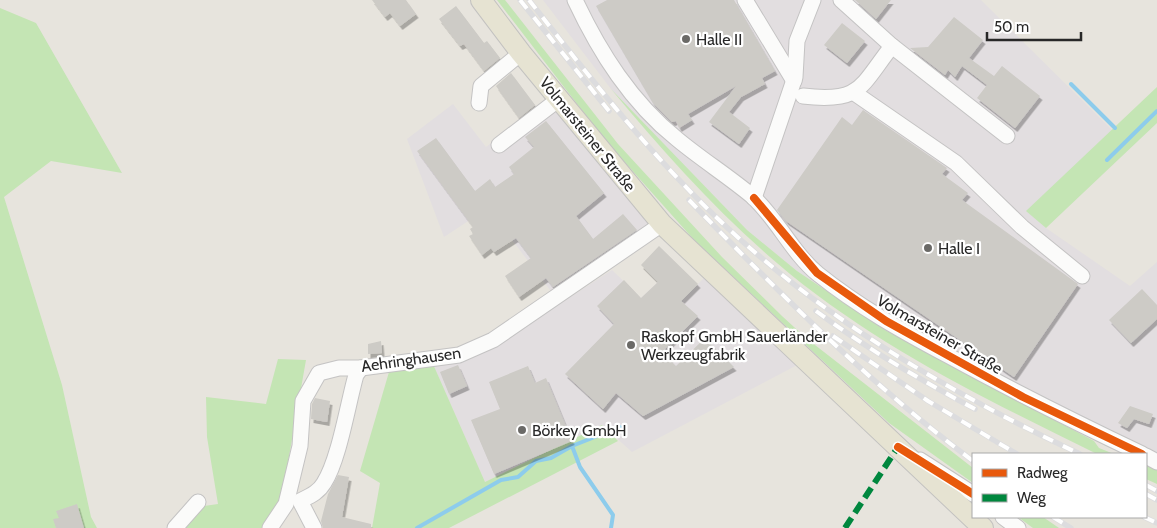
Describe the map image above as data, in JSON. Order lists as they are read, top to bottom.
{
  "streets": {
    "main road": ["Volmarsteiner Straße"],
    "street": ["Aehringhausen"]
  },
  "crossings": [
    ["Volmarsteiner Straße", "Aehringhausen"]
  ],
  "places": [
    "Halle II",
    "Halle I",
    "Raskopf GmbH Sauerländer Werkzeugfabrik",
    "Börkey GmbH"
  ],
  "legend": ["Radweg", "Weg"],
  "scale_bar": "50 m"
}
